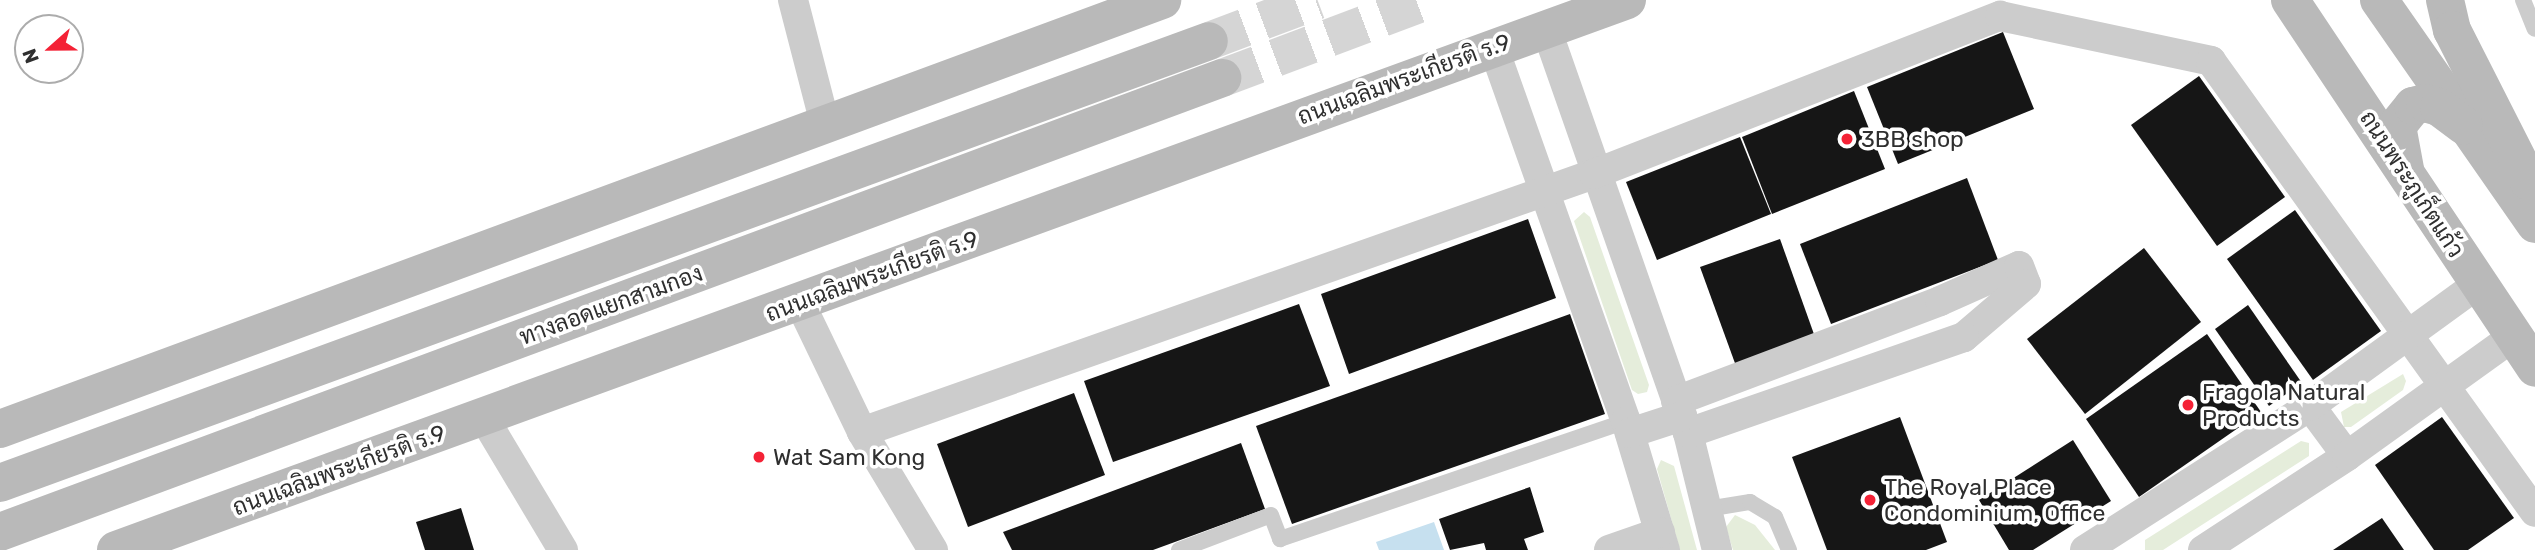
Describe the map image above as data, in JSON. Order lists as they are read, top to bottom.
{
  "streets": {
    "main road": ["ถนนเฉลิมพระเกียรติ ร.9", "ถนนพระภูเก็ตแก้ว", "ทางลอดแยกสามกอง"]
  },
  "places": [
    "3BB shop",
    "Fragola Natural Products",
    "Wat Sam Kong",
    "The Royal Place Condominium, Office"
  ],
  "north": "left"
}
